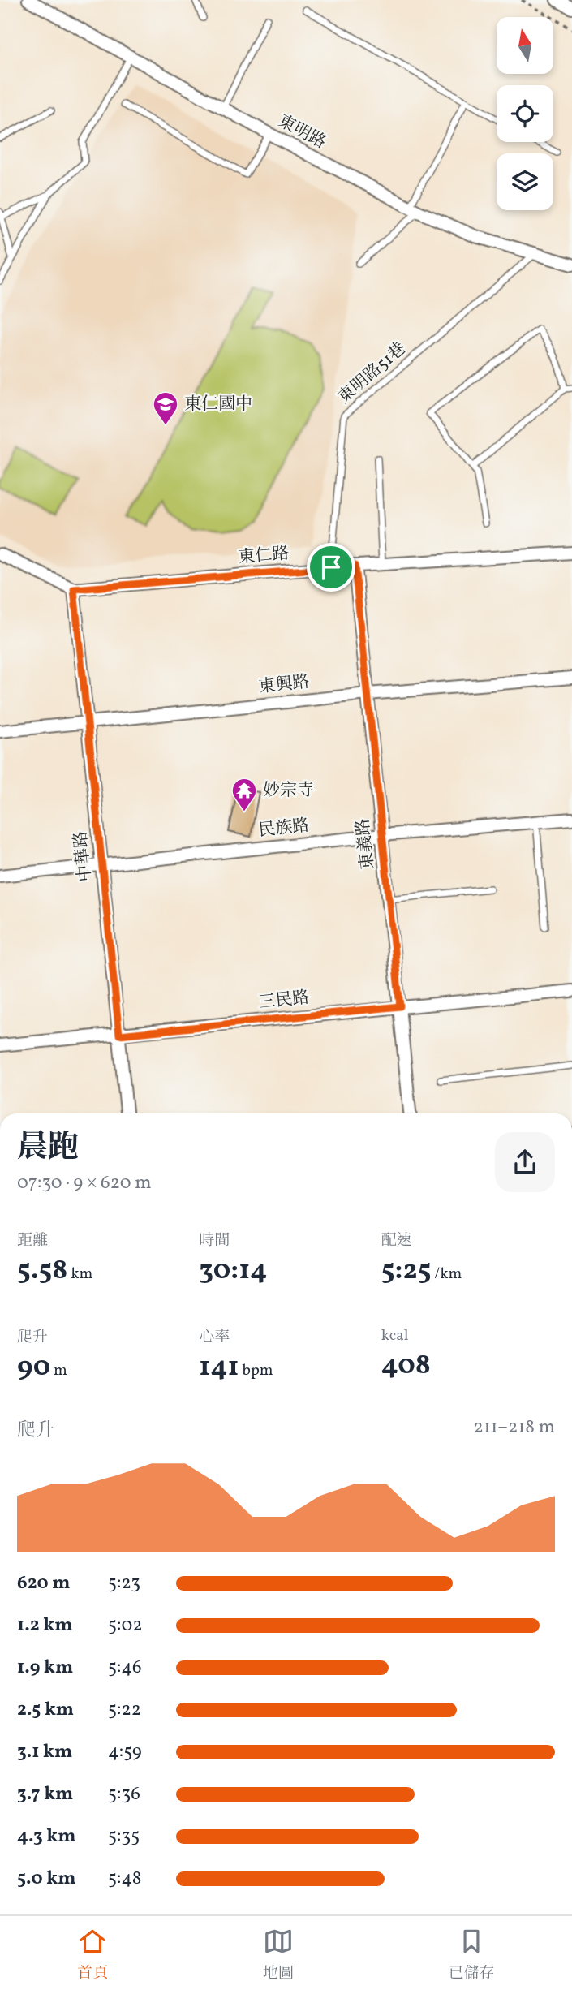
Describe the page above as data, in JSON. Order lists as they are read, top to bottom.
{
  "streets": {
    "street": [
      "東明路",
      "東仁路",
      "東興路",
      "民族路",
      "東義路",
      "中華路",
      "三民路"
    ],
    "lane": ["東明路51巷"]
  },
  "crossings": [
    ["東明路", "東明路51巷"],
    ["東明路51巷", "東仁路"],
    ["東仁路", "東義路"],
    ["東仁路", "中華路"],
    ["東興路", "東義路"],
    ["東興路", "中華路"],
    ["民族路", "東義路"],
    ["民族路", "中華路"],
    ["東義路", "三民路"],
    ["中華路", "三民路"]
  ],
  "places": {
    "school or university": ["東仁國中"],
    "temple": ["妙宗寺"]
  },
  "north": "top",
  "page": {
    "heading": ["晨跑", "07:30 · 9 × 620 m"],
    "stats": [
      ["距離", "5.58 km"],
      ["時間", "30:14"],
      ["配速", "5:25 /km"],
      ["爬升", "90 m"],
      ["心率", "141 bpm"],
      ["kcal", "408"]
    ],
    "chart": ["爬升", "211–218 m"],
    "list": [
      {
        "name": "620 m",
        "note": "5:23"
      },
      {
        "name": "1.2 km",
        "note": "5:02"
      },
      {
        "name": "1.9 km",
        "note": "5:46"
      },
      {
        "name": "2.5 km",
        "note": "5:22"
      },
      {
        "name": "3.1 km",
        "note": "4:59"
      },
      {
        "name": "3.7 km",
        "note": "5:36"
      },
      {
        "name": "4.3 km",
        "note": "5:35"
      },
      {
        "name": "5.0 km",
        "note": "5:48"
      }
    ],
    "tabs": ["首頁", "地圖", "已儲存"]
  }
}
